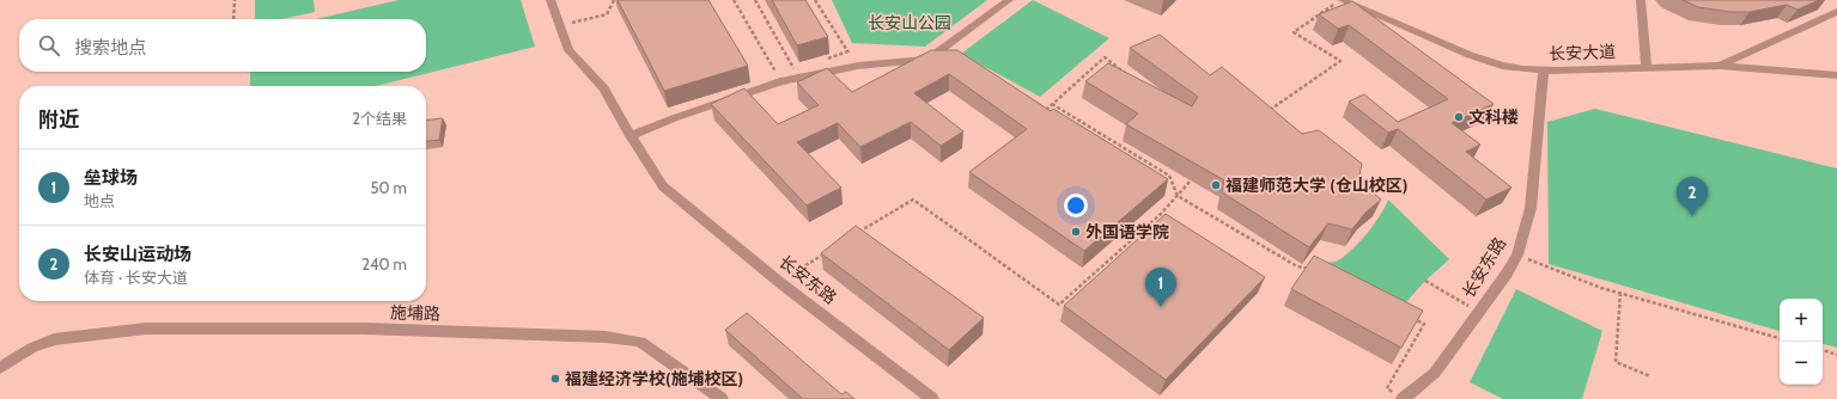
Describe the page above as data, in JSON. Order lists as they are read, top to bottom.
{
  "streets": {
    "street": ["长安大道", "长安东路", "施埔路"]
  },
  "crossings": [
    ["长安大道", "长安东路"]
  ],
  "parks": ["长安山公园"],
  "places": [
    "文科楼",
    "福建师范大学 (仓山校区)",
    "外国语学院",
    "福建经济学校(施埔校区)"
  ],
  "page": {
    "search": "搜索地点",
    "heading": ["附近", "2个结果"],
    "list": [
      {
        "mark": "1",
        "name": "垒球场",
        "note": "地点",
        "value": "50 m"
      },
      {
        "mark": "2",
        "name": "长安山运动场",
        "note": "体育 · 长安大道",
        "value": "240 m"
      }
    ],
    "pins": ["2", "1"],
    "map_buttons": ["+", "−"]
  }
}
